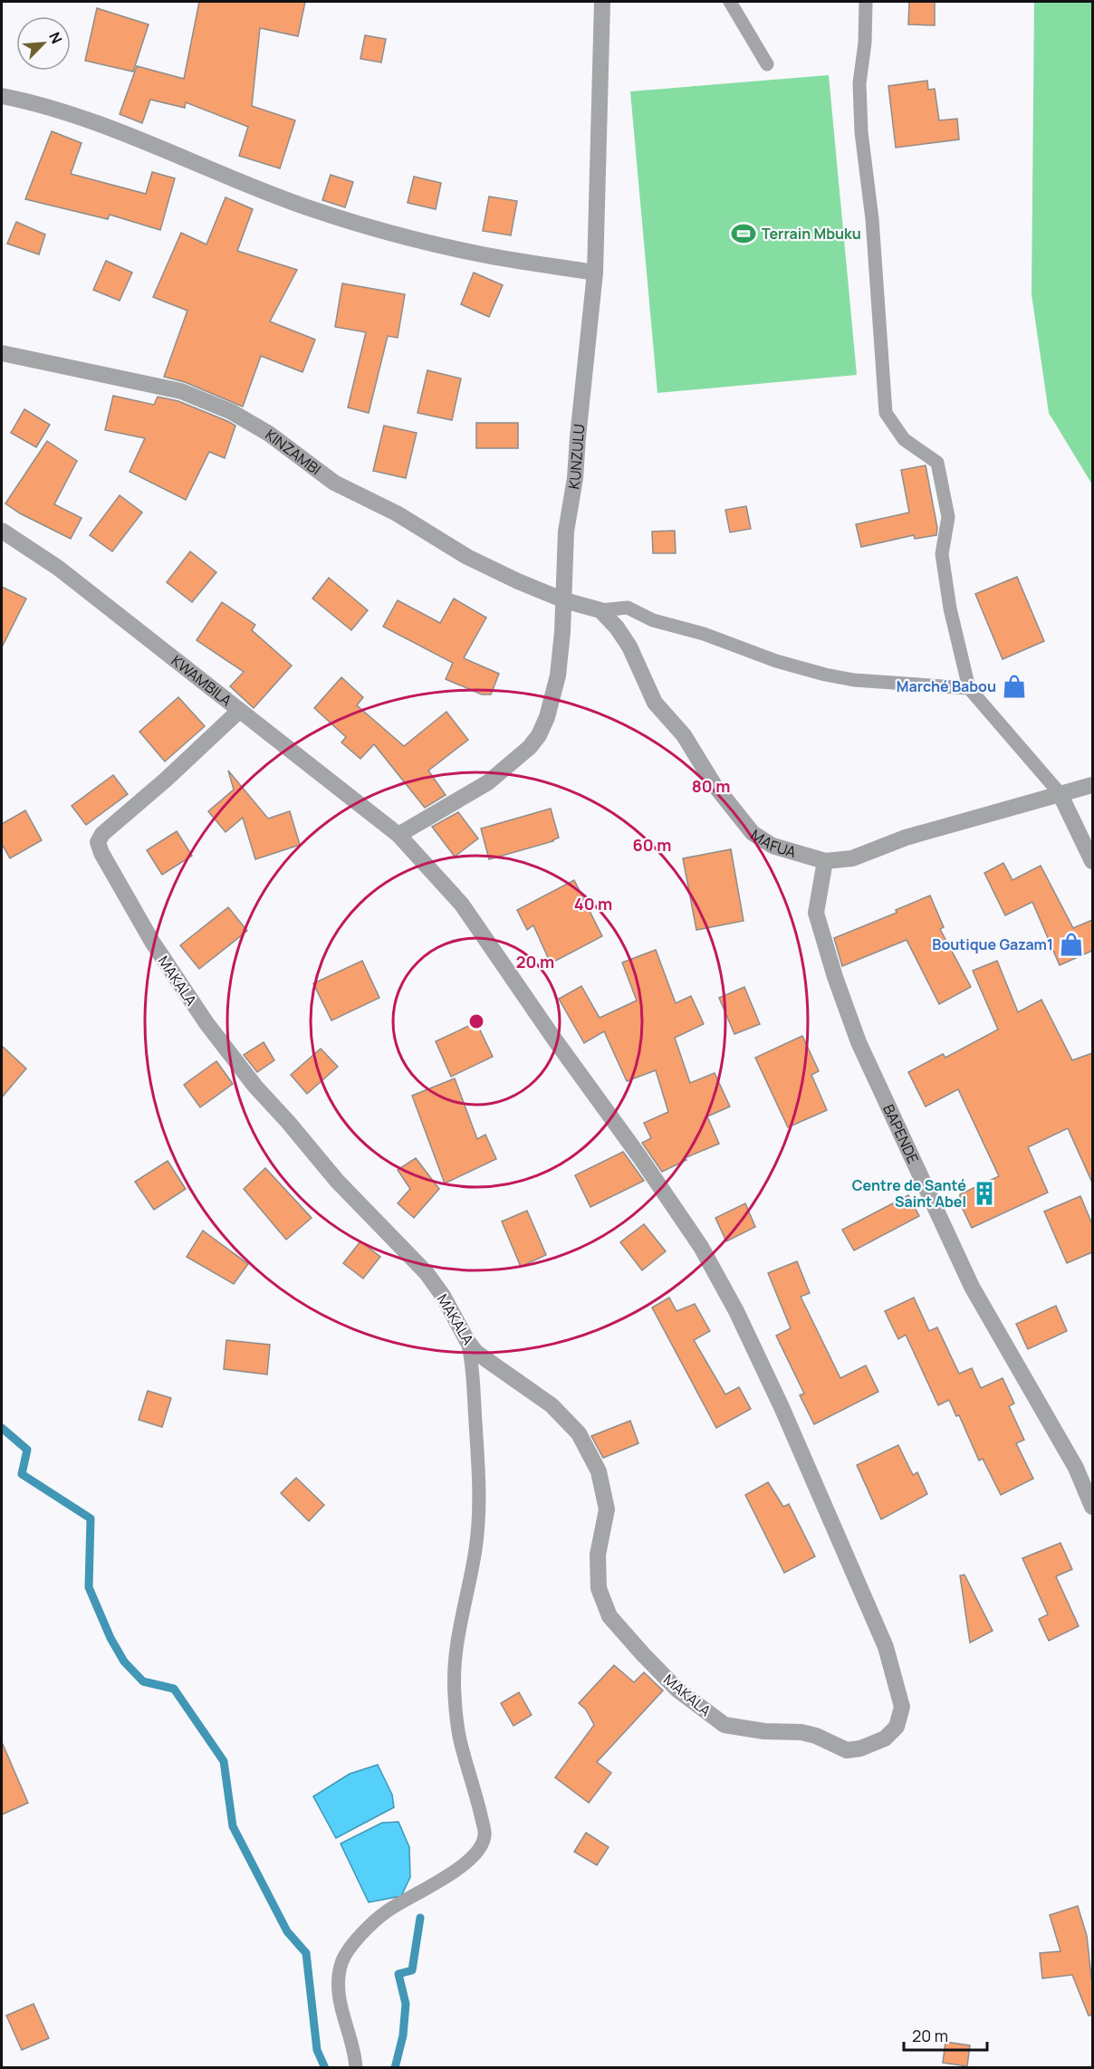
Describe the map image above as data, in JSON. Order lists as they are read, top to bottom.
{
  "streets": {
    "street": [
      "KINZAMBI",
      "KUNZULU",
      "KWAMBILA",
      "MAFUA",
      "MAKALA",
      "BAPENDE"
    ]
  },
  "crossings": [
    ["KINZAMBI", "KUNZULU"],
    ["KUNZULU", "KWAMBILA"],
    ["KUNZULU", "MAKALA"],
    ["KWAMBILA", "MAKALA"],
    ["MAFUA", "BAPENDE"]
  ],
  "places": {
    "sports": ["Terrain Mbuku"],
    "shop": ["Marché Babou", "Boutique Gazam1"],
    "building": ["Centre de Santé Saint Abel"]
  },
  "scale_bar": "20 m",
  "north": "top right",
  "rings": [
    "80 m",
    "60 m",
    "40 m",
    "20 m"
  ]
}
